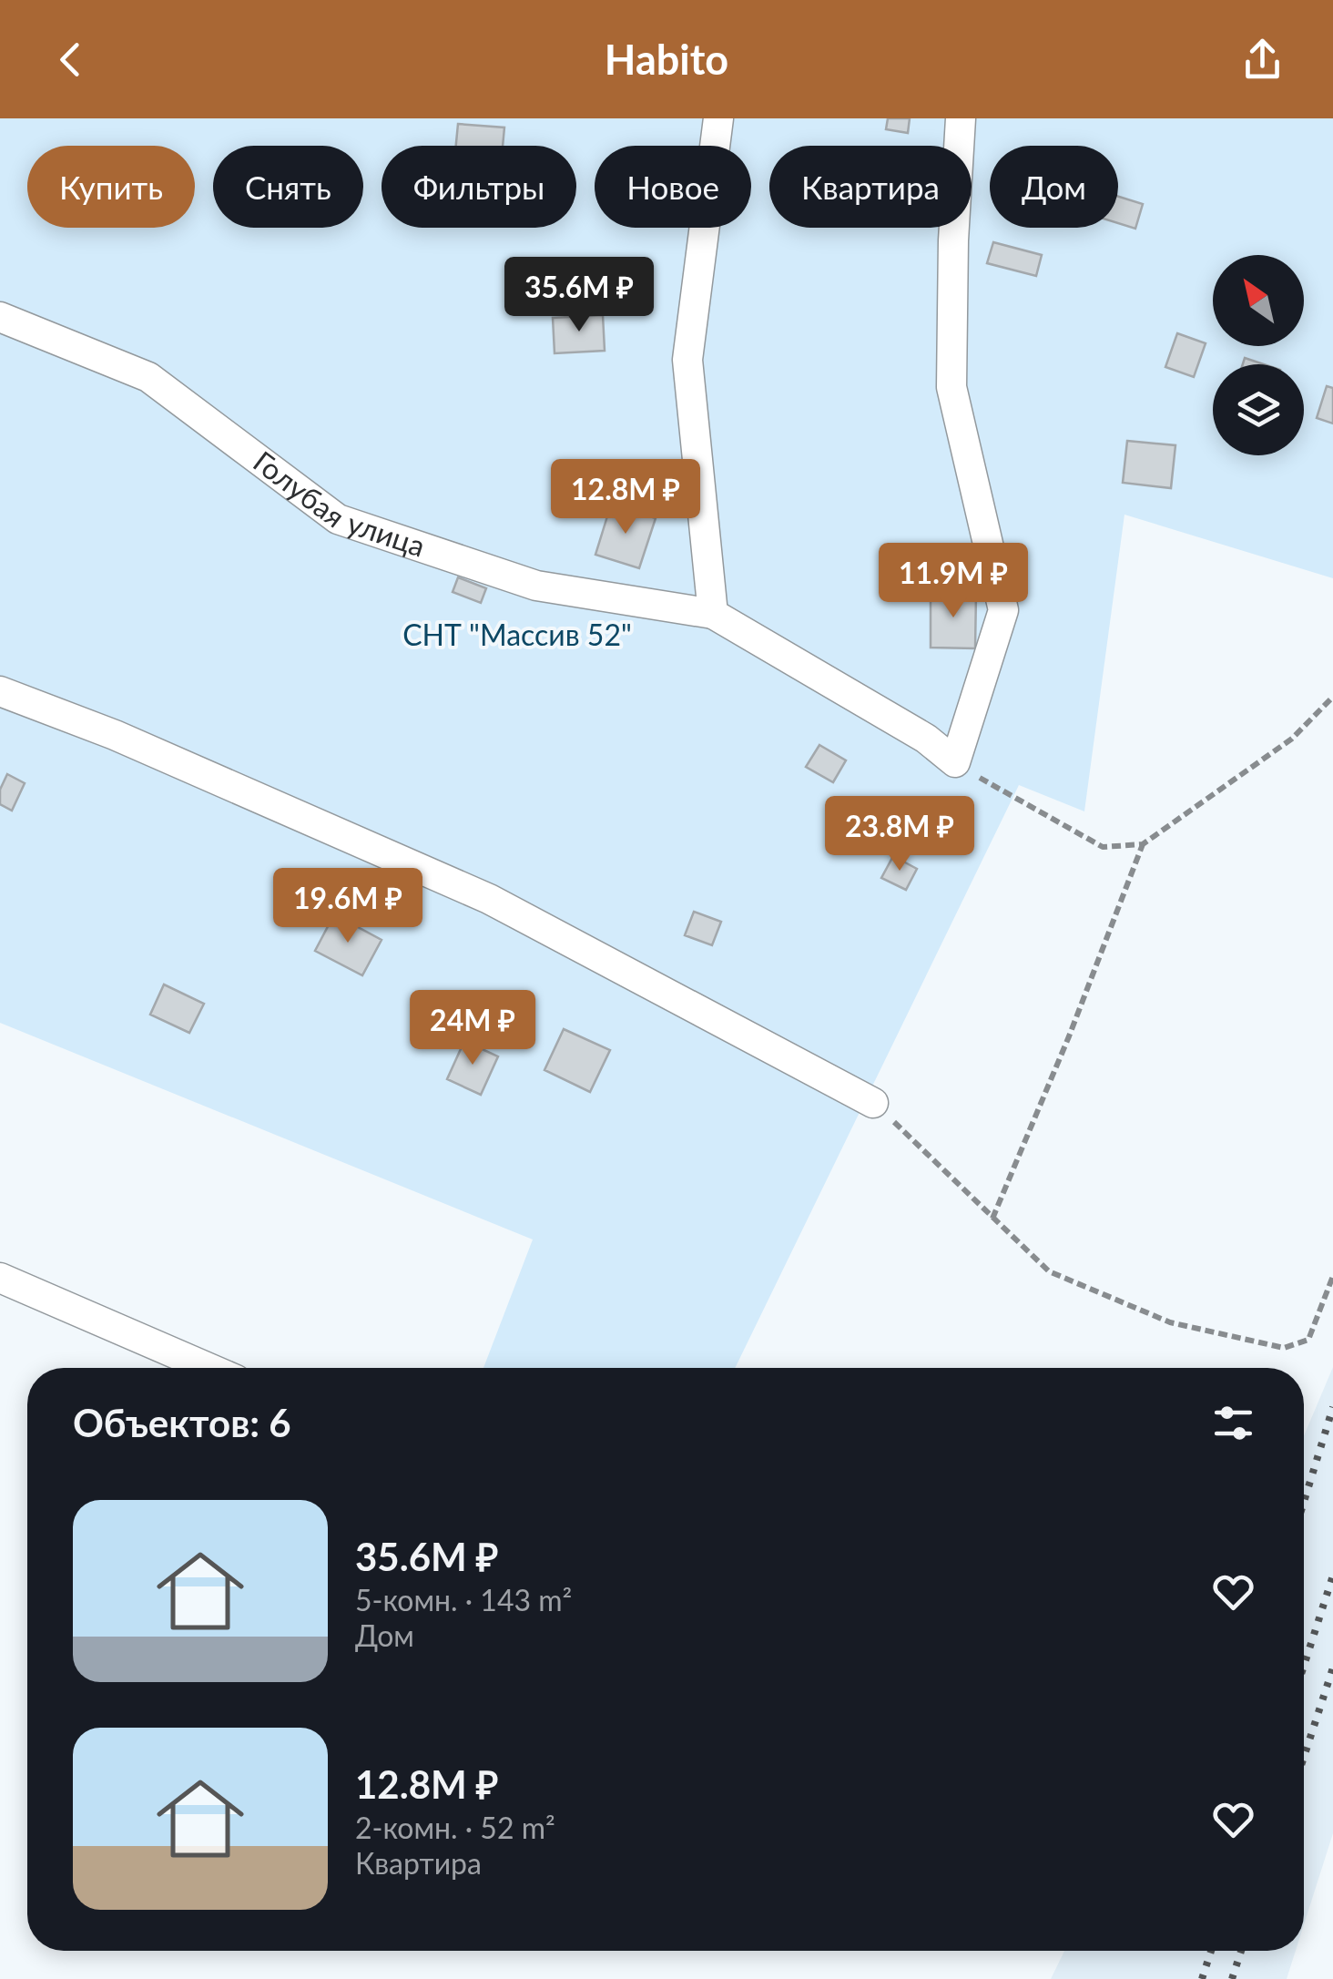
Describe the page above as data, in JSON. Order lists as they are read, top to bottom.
{
  "streets": {
    "lane": ["Голубая улица"]
  },
  "parks": ["СНТ \"Массив 52\""],
  "north": "top left",
  "page": {
    "header": "Habito",
    "chip": [
      "Купить",
      "Снять",
      "Фильтры",
      "Новое",
      "Квартира",
      "Дом"
    ],
    "price": [
      "35.6M ₽",
      "12.8M ₽",
      "11.9M ₽",
      "23.8M ₽",
      "19.6M ₽",
      "24M ₽"
    ],
    "heading": "Объектов: 6",
    "list": [
      {
        "name": "35.6M ₽",
        "note": "5-комн. · 143 m² · Дом"
      },
      {
        "name": "12.8M ₽",
        "note": "2-комн. · 52 m² · Квартира"
      }
    ]
  }
}
